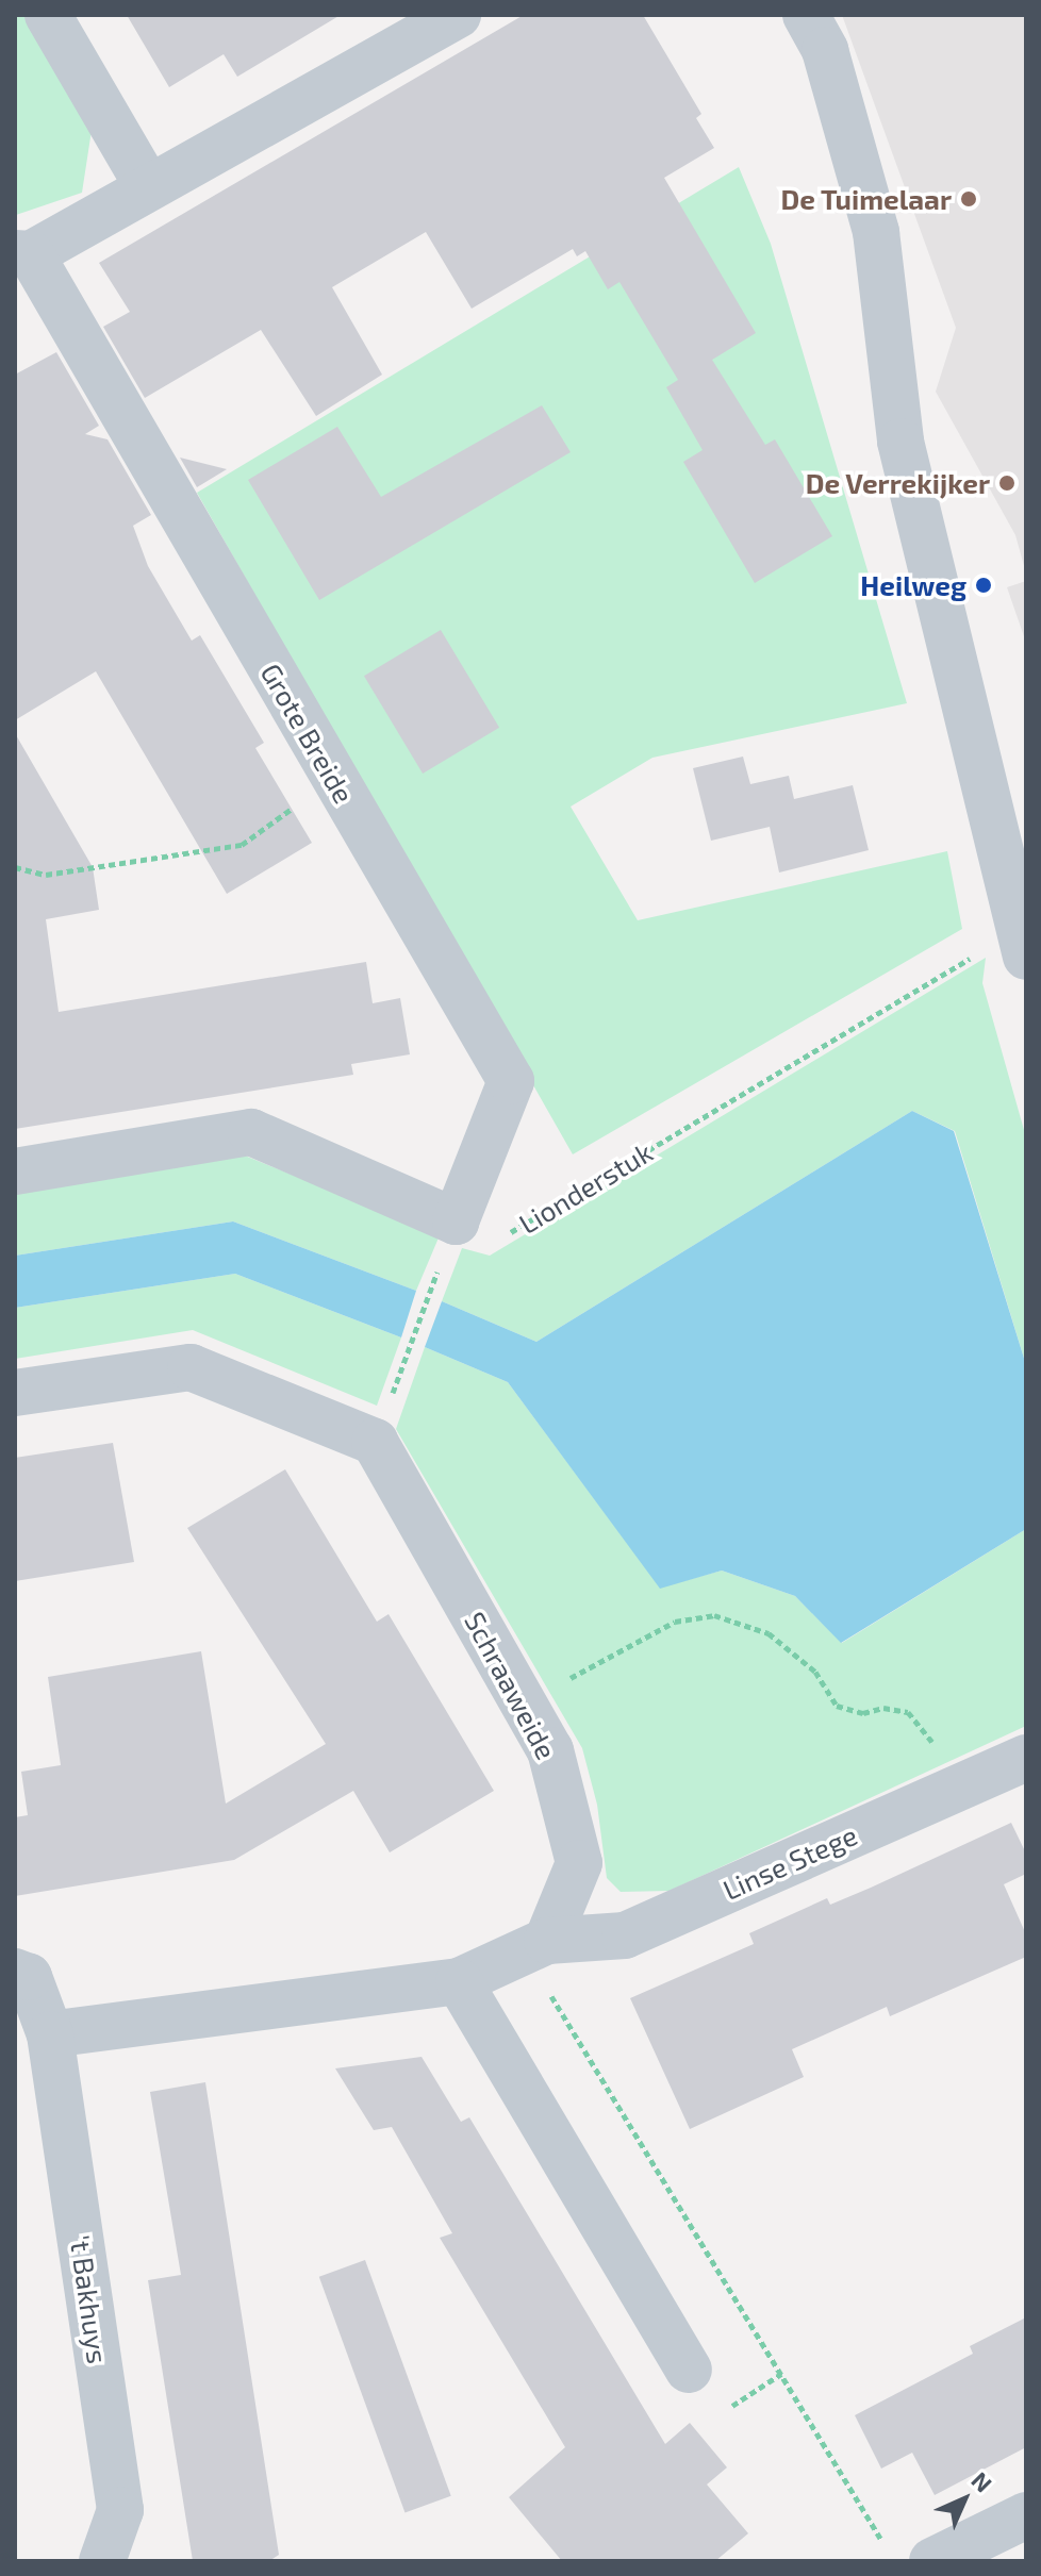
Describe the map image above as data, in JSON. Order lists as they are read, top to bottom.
{
  "streets": {
    "street": [
      "Grote Breide",
      "Schraaweide",
      "Linse Stege",
      "'t Bakhuys"
    ],
    "path": ["Lionderstuk"]
  },
  "crossings": [
    ["Grote Breide", "Lionderstuk"],
    ["Schraaweide", "Linse Stege"]
  ],
  "places": ["De Tuimelaar", "De Verrekijker", "Heilweg"],
  "north": "top right"
}
